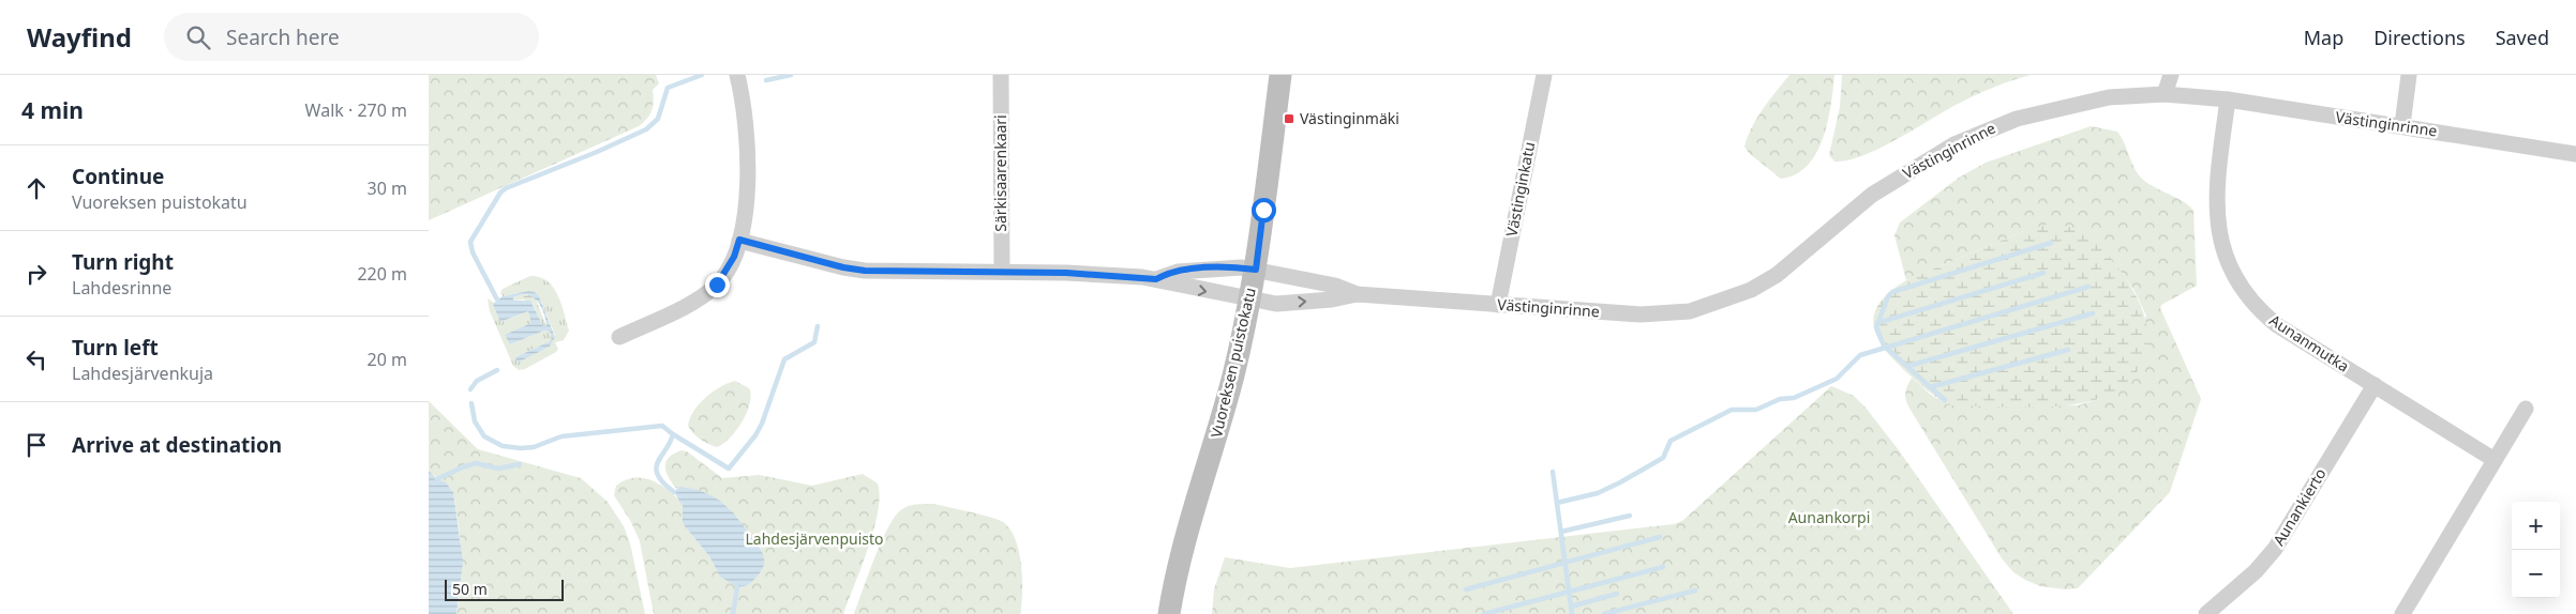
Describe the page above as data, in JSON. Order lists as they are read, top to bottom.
{
  "streets": {
    "main road": ["Vuoreksen puistokatu"],
    "street": [
      "Västinginrinne",
      "Särkisaarenkaari",
      "Västinginkatu",
      "Aunanmutka",
      "Aunankierto"
    ]
  },
  "crossings": [
    ["Västinginrinne", "Västinginkatu"],
    ["Västinginrinne", "Aunanmutka"],
    ["Västinginrinne", "Vuoreksen puistokatu"],
    ["Aunanmutka", "Aunankierto"]
  ],
  "parks": ["Aunankorpi", "Lahdesjärvenpuisto"],
  "places": {
    "transit": ["Västinginmäki"]
  },
  "scale_bar": "50 m",
  "page": {
    "header": "Wayfind",
    "search": "Search here",
    "nav": ["Map", "Directions", "Saved"],
    "heading": ["4 min", "Walk · 270 m"],
    "list": [
      ["Continue", "Vuoreksen puistokatu", "30 m"],
      ["Turn right", "Lahdesrinne", "220 m"],
      ["Turn left", "Lahdesjärvenkuja", "20 m"],
      "Arrive at destination"
    ],
    "map_buttons": ["+", "−"],
    "scale": "50 m"
  }
}
